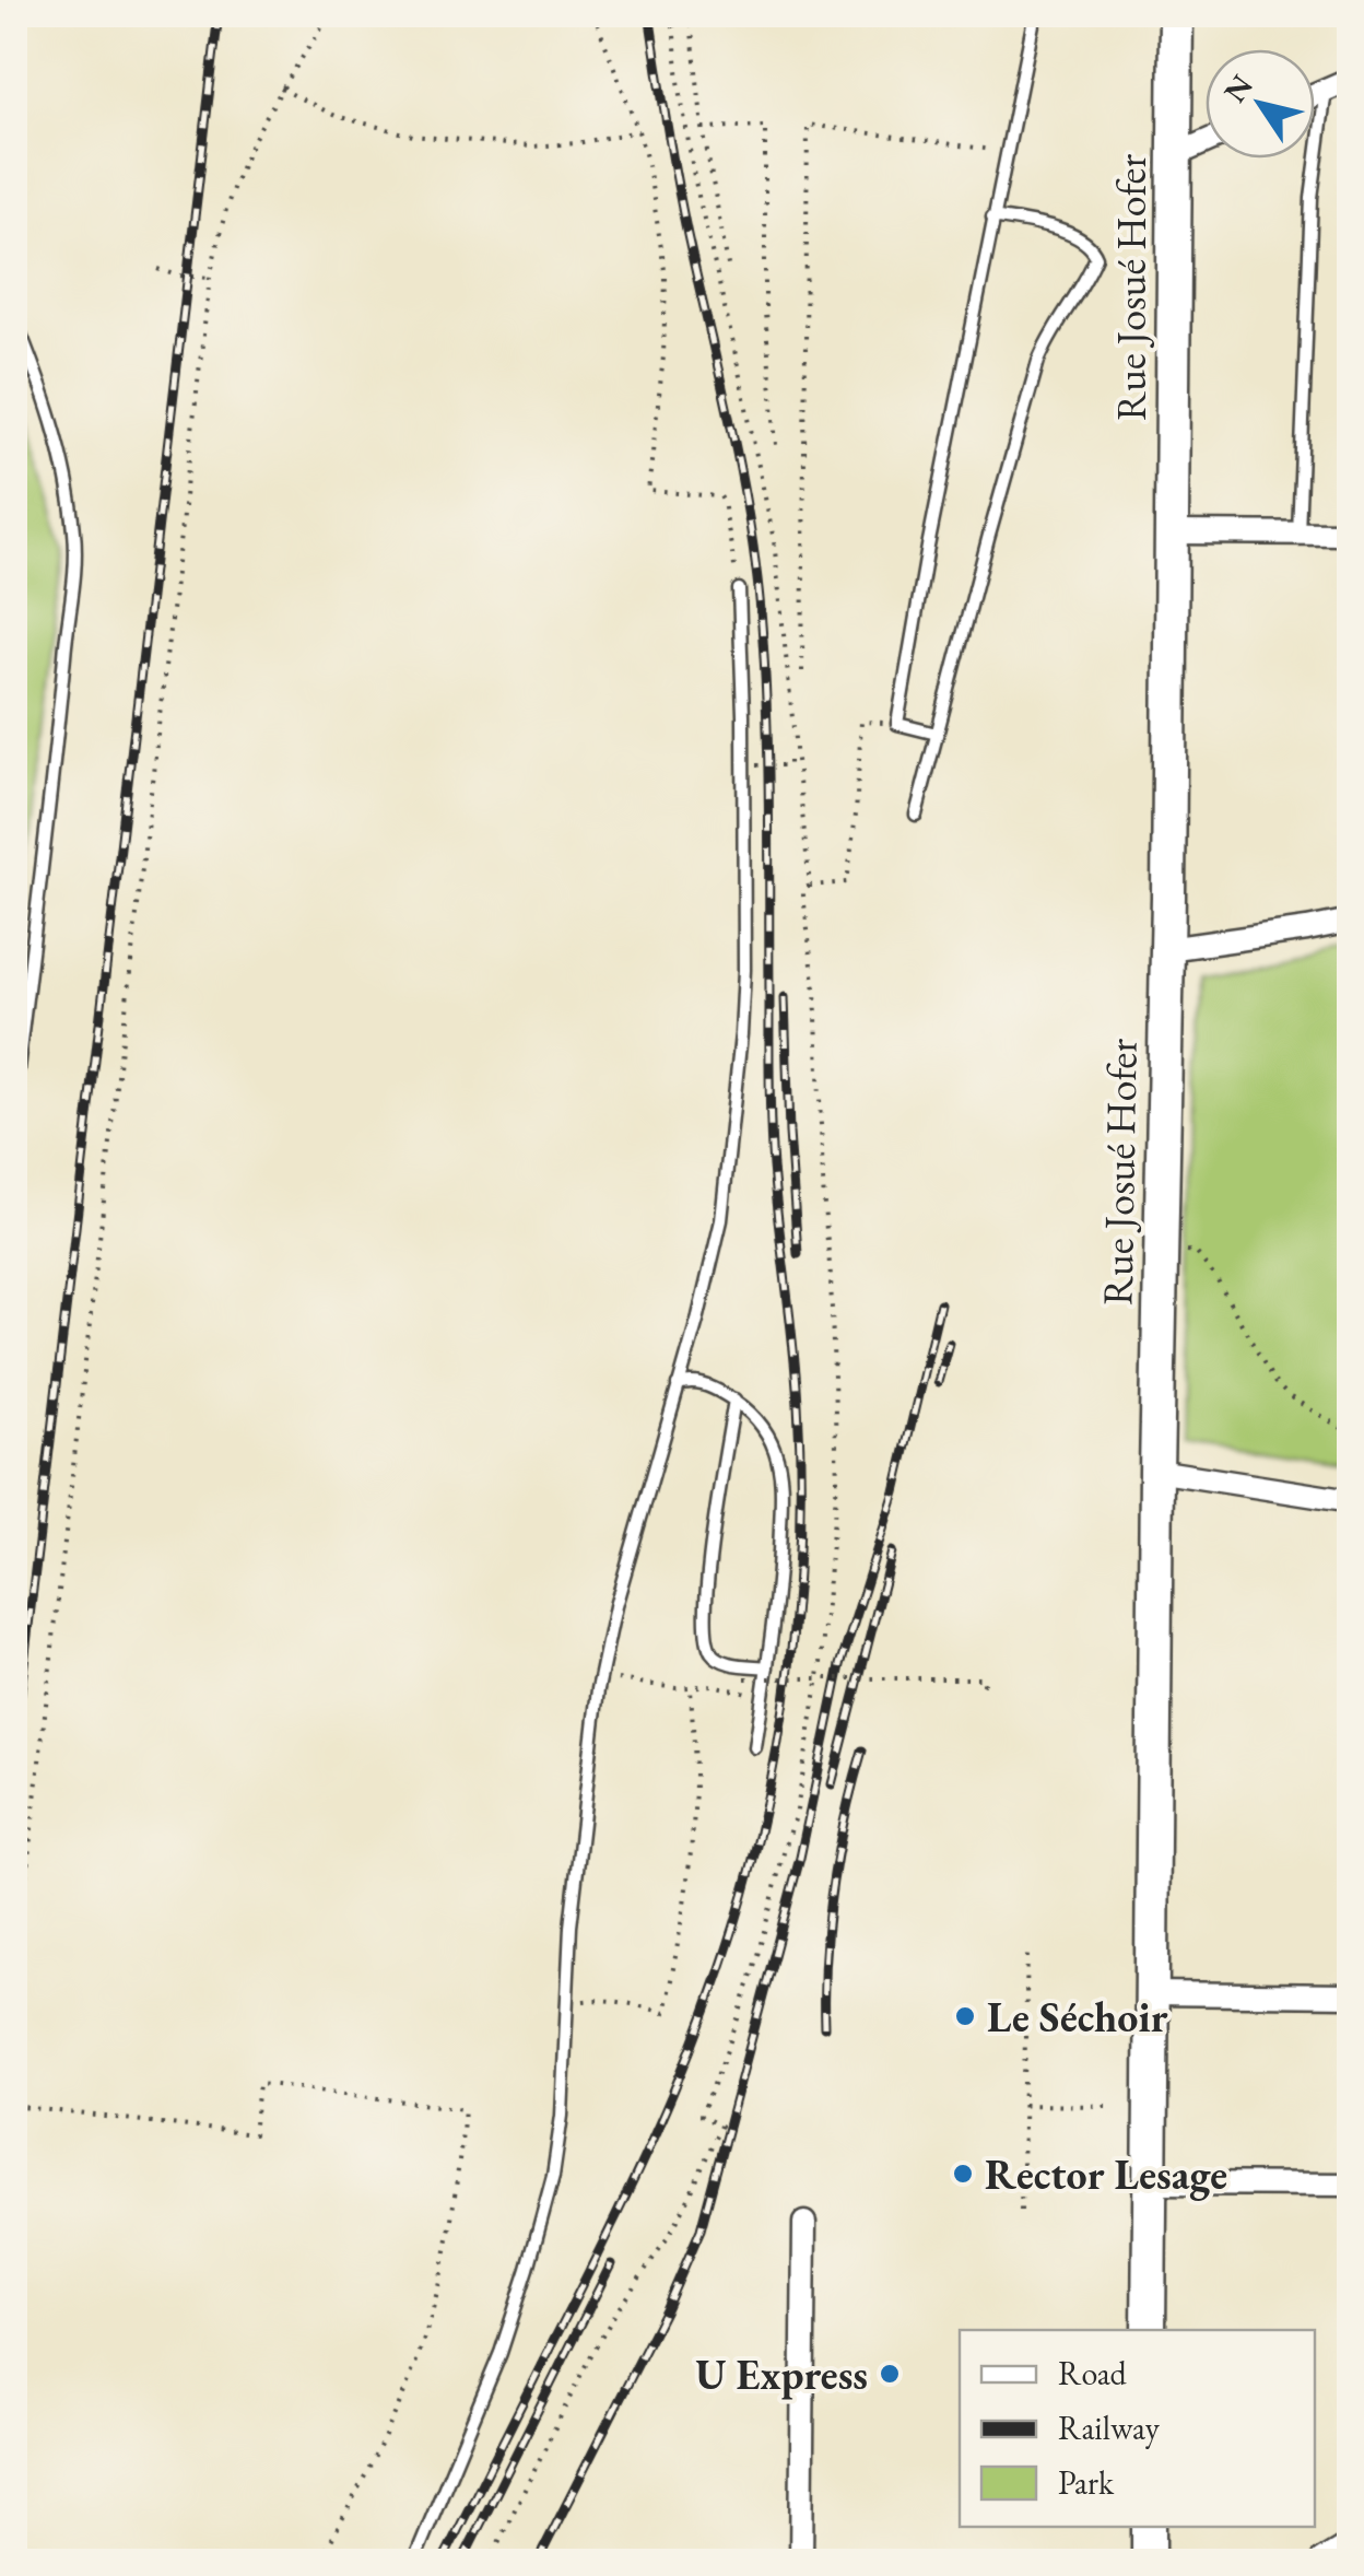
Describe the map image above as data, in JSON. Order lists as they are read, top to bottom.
{
  "streets": {
    "main road": ["Rue Josué Hofer"]
  },
  "places": ["Le Séchoir", "Rector Lesage", "U Express"],
  "legend": ["Road", "Railway", "Park"],
  "north": "top left"
}
